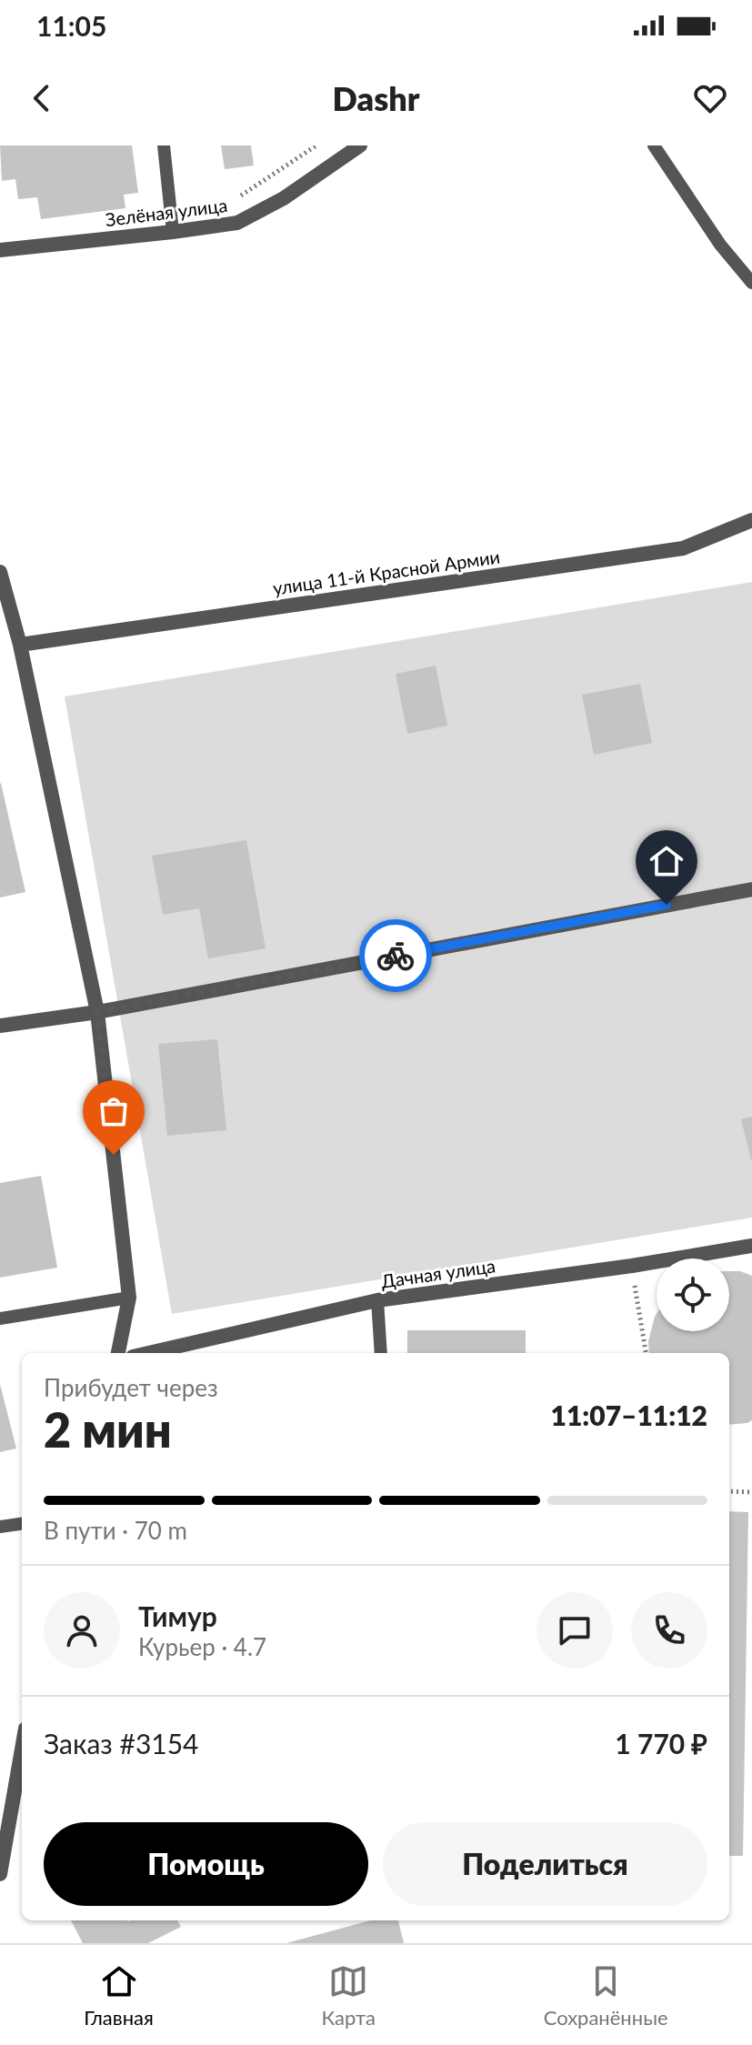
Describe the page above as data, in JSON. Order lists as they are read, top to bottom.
{
  "streets": {
    "street": ["Зелёная улица", "улица 11-й Красной Армии", "Дачная улица"]
  },
  "page": {
    "status": "11:05",
    "header": "Dashr",
    "heading": ["2 мин", "Прибудет через", "11:07–11:12"],
    "panel": [
      "Тимур",
      "Курьер · 4.7",
      "Заказ #3154",
      "1 770 ₽"
    ],
    "bar": "В пути · 70 m",
    "buttons": ["Помощь", "Поделиться"],
    "tabs": ["Главная", "Карта", "Сохранённые"]
  }
}
